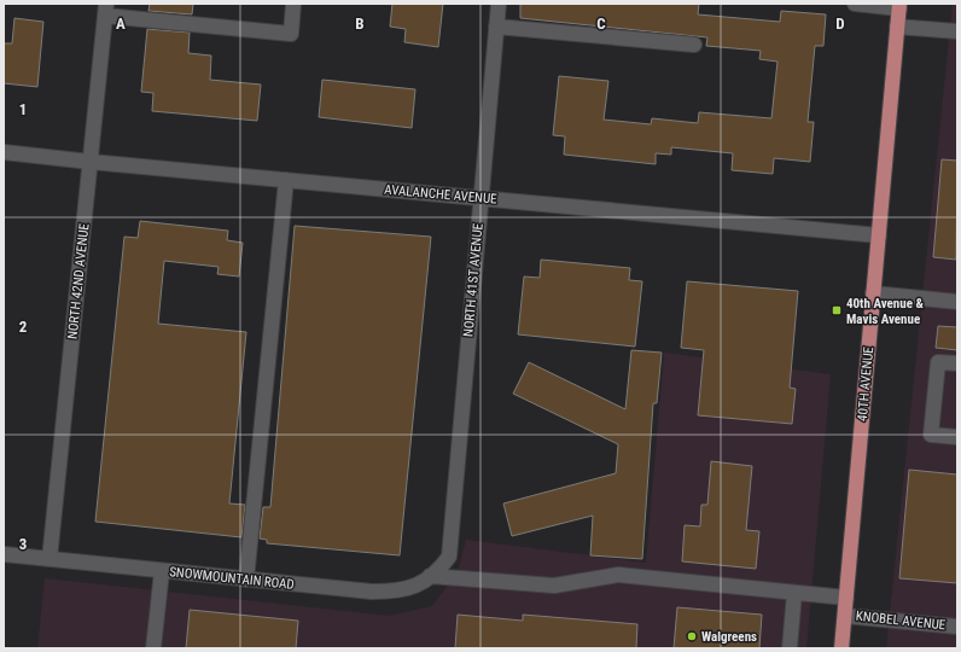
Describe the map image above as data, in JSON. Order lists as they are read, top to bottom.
{
  "streets": {
    "main road": ["40TH AVENUE"],
    "street": [
      "AVALANCHE AVENUE",
      "NORTH 41ST AVENUE",
      "NORTH 42ND AVENUE",
      "SNOWMOUNTAIN ROAD",
      "KNOBEL AVENUE"
    ]
  },
  "crossings": [
    ["AVALANCHE AVENUE", "NORTH 41ST AVENUE"],
    ["AVALANCHE AVENUE", "NORTH 42ND AVENUE"],
    ["AVALANCHE AVENUE", "40TH AVENUE"],
    ["NORTH 41ST AVENUE", "SNOWMOUNTAIN ROAD"],
    ["NORTH 42ND AVENUE", "SNOWMOUNTAIN ROAD"],
    ["40TH AVENUE", "KNOBEL AVENUE"]
  ],
  "places": {
    "transit": ["40th Avenue & Mavis Avenue"],
    "other": ["Walgreens"]
  },
  "grid": {
    "columns": [
      "A",
      "B",
      "C",
      "D"
    ],
    "rows": ["1", "2", "3"]
  }
}
